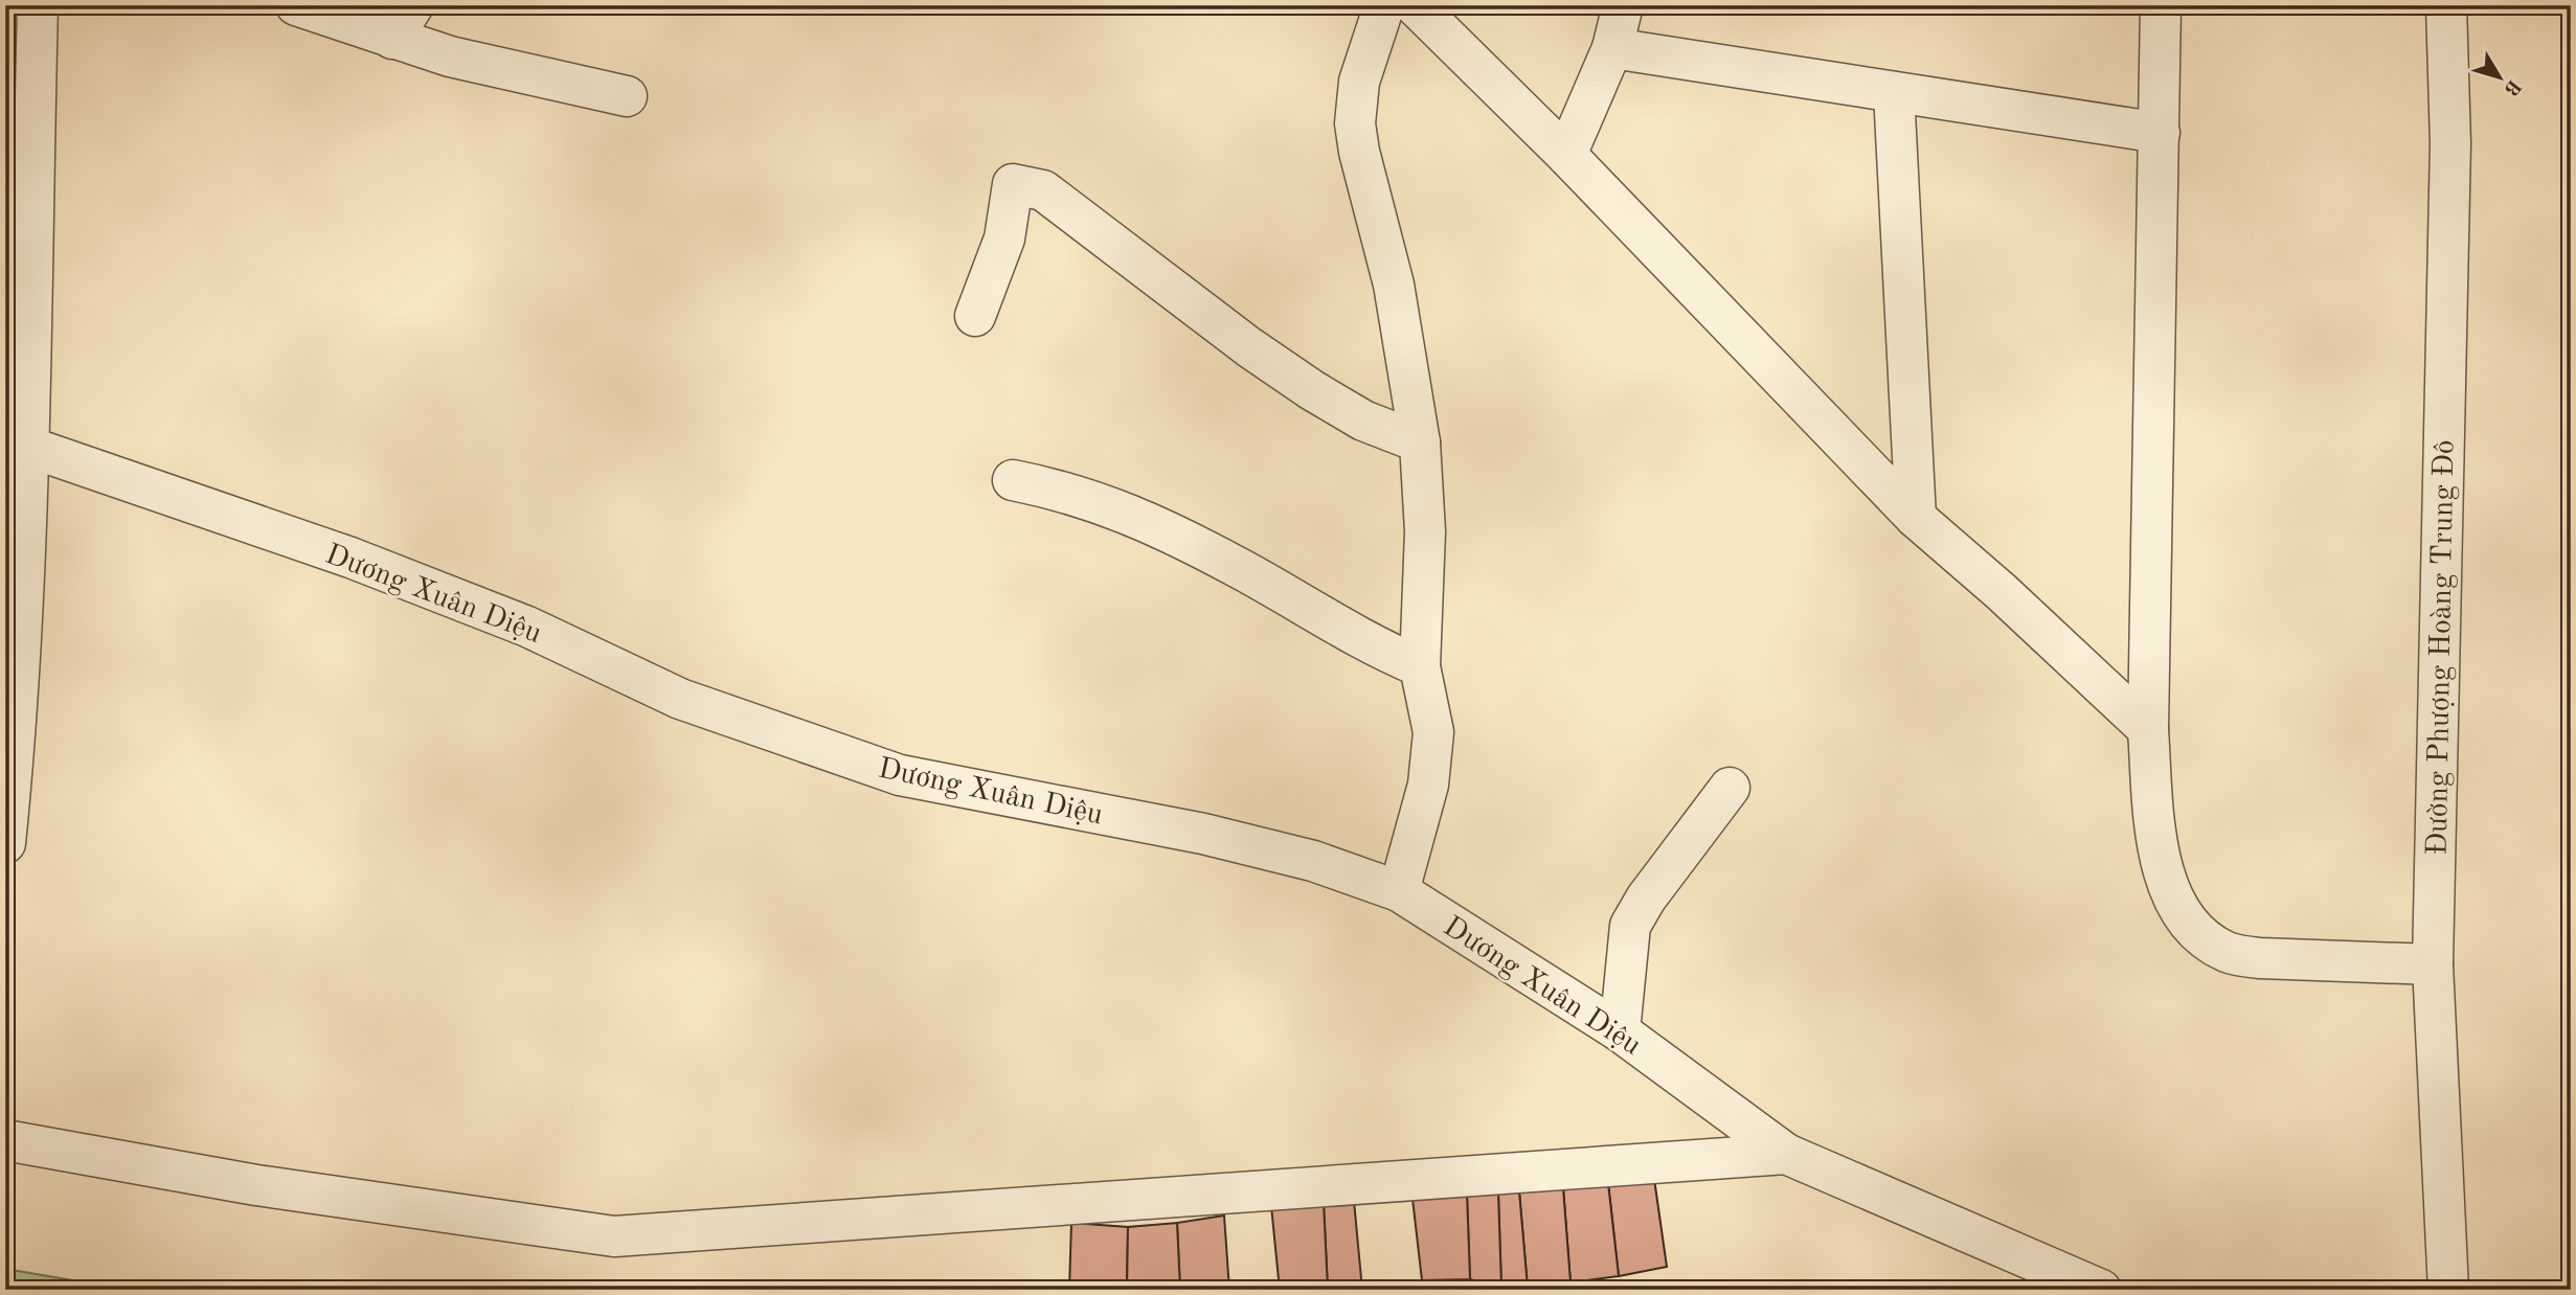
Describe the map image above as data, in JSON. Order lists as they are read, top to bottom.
{
  "streets": {
    "street": ["Dương Xuân Diệu", "Đường Phượng Hoàng Trung Đô"]
  },
  "north": "bottom right"
}
